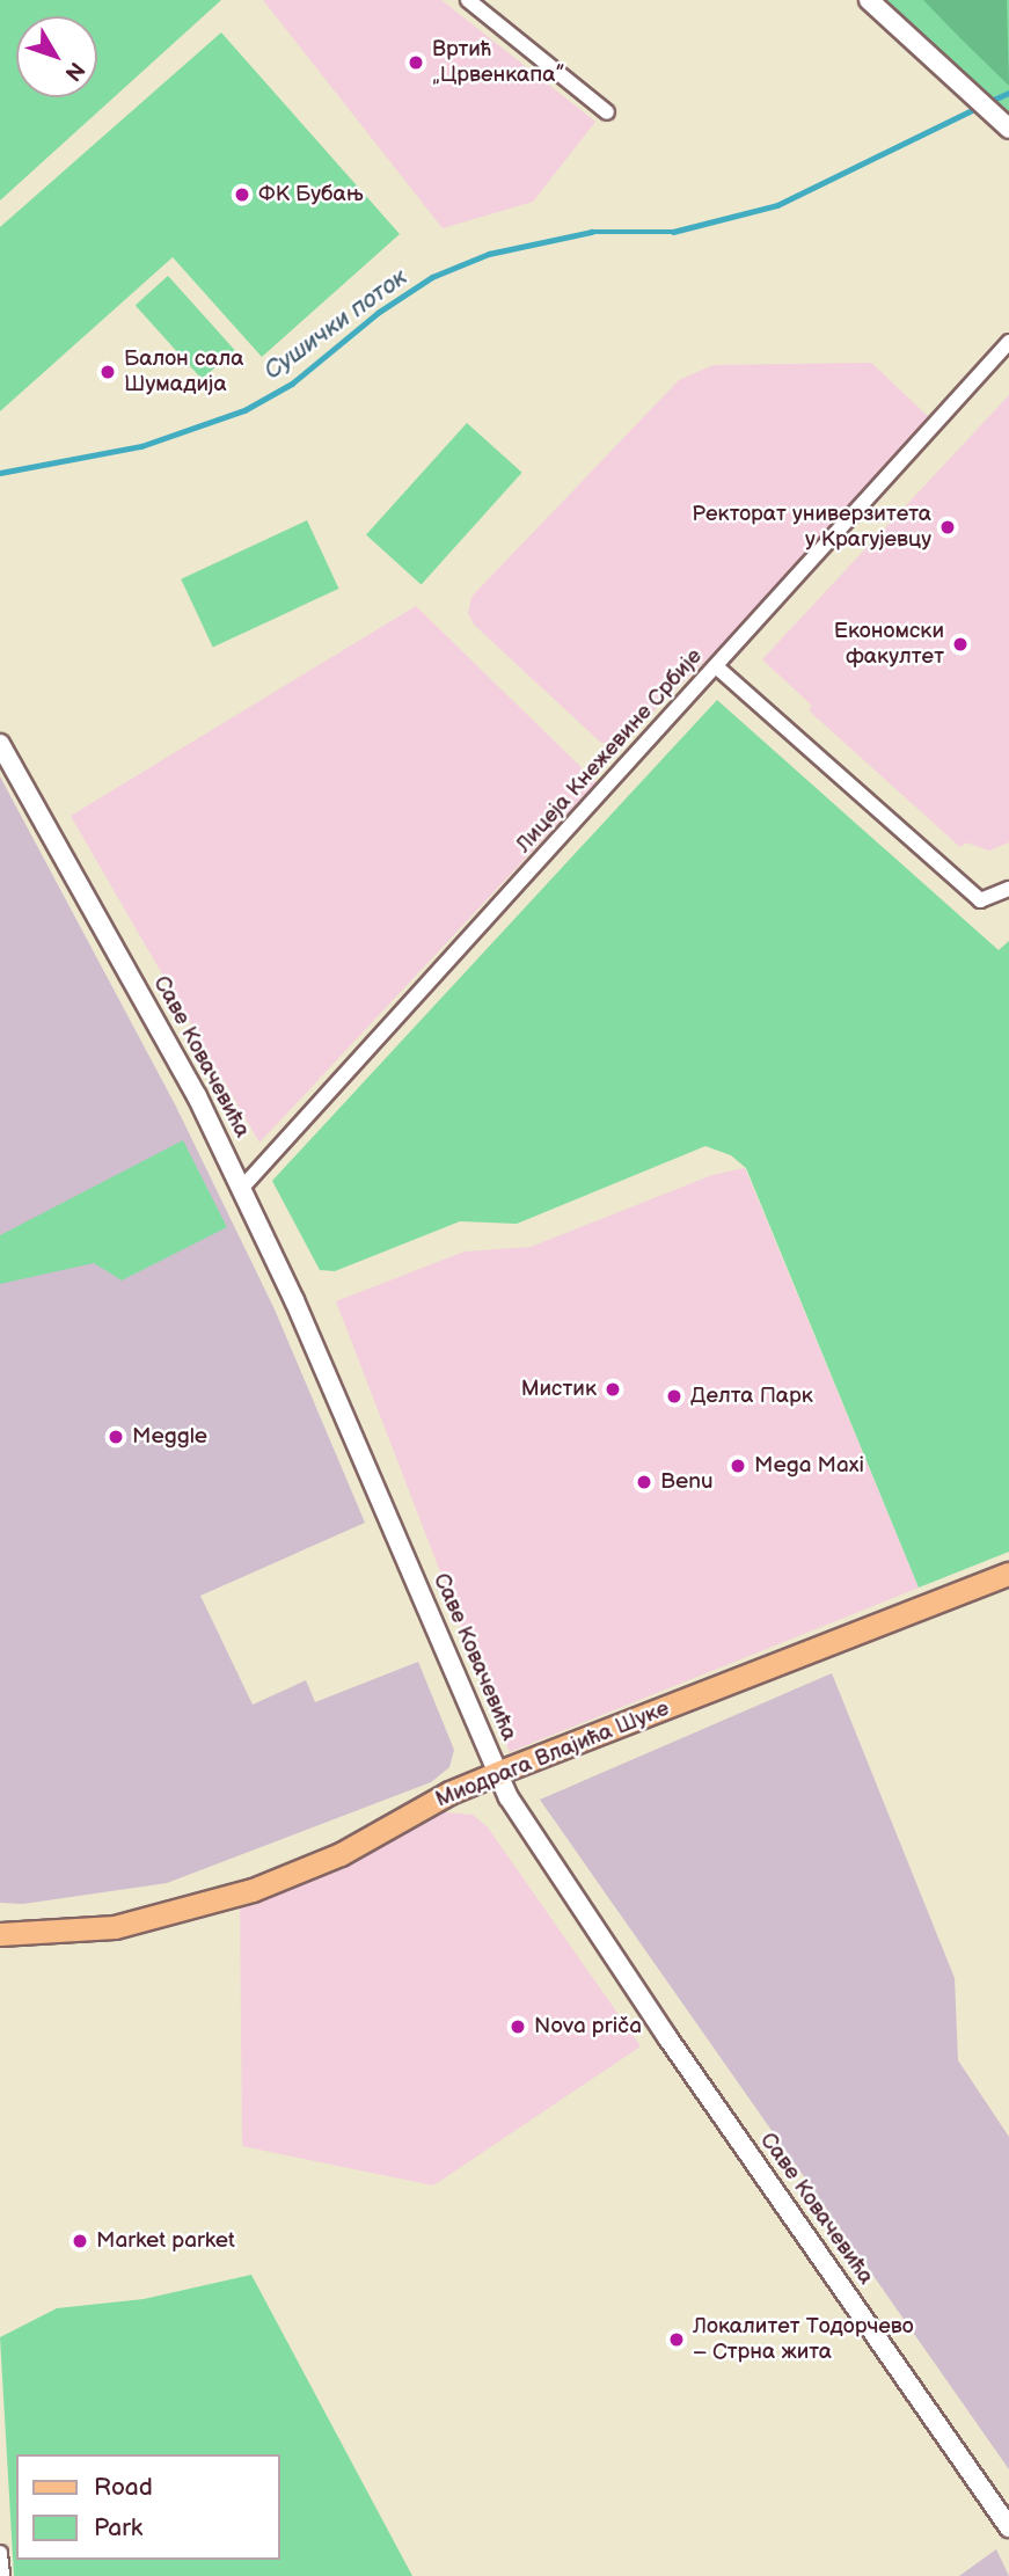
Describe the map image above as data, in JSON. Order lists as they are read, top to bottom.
{
  "streets": {
    "main road": ["Миодрага Влајића Шуке"],
    "street": ["Лицеја Кнежевине Србије", "Саве Ковачевића"]
  },
  "crossings": [
    ["Лицеја Кнежевине Србије", "Саве Ковачевића"],
    ["Саве Ковачевића", "Миодрага Влајића Шуке"]
  ],
  "water": ["Сушички поток"],
  "places": [
    "Вртић „Црвенкапа”",
    "ФК Бубањ",
    "Балон сала Шумадија",
    "Ректорат универзитета у Крагујевцу",
    "Економски факултет",
    "Мистик",
    "Делта Парк",
    "Meggle",
    "Mega Maxi",
    "Benu",
    "Nova priča",
    "Market parket",
    "Локалитет Тодорчево – Стрна жита"
  ],
  "legend": ["Road", "Park"],
  "north": "bottom right"
}
